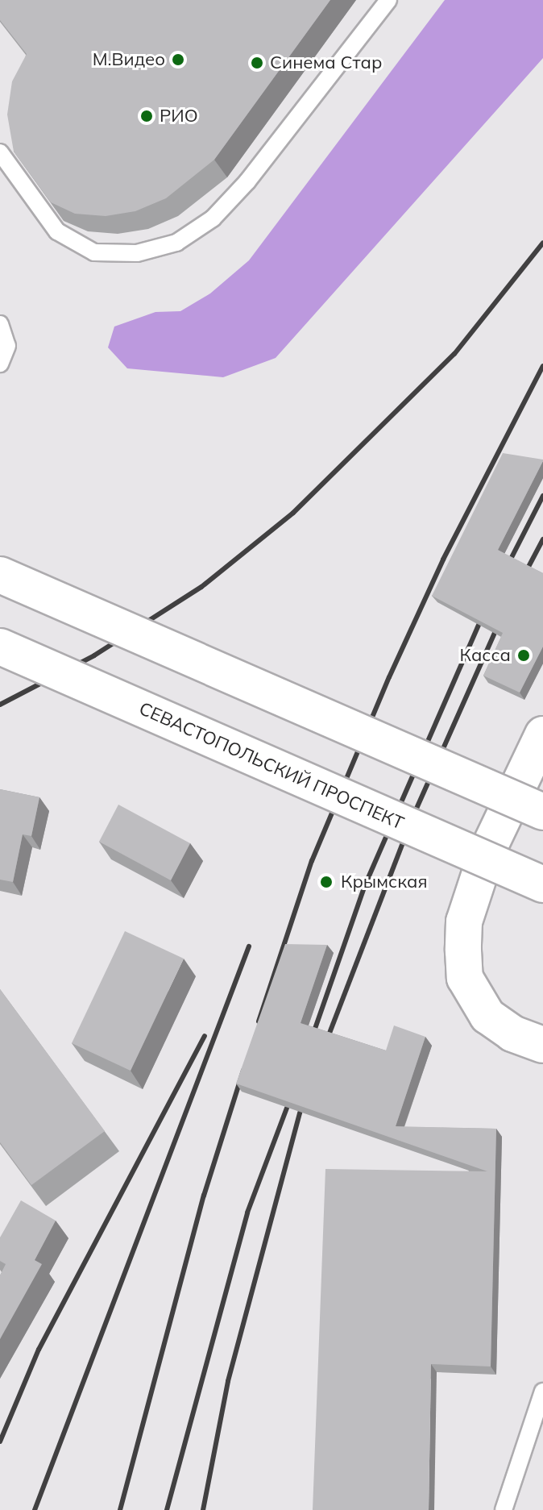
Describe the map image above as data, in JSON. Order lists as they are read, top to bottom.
{
  "streets": {
    "main road": ["СЕВАСТОПОЛЬСКИЙ ПРОСПЕКТ"]
  },
  "places": [
    "М.Видео",
    "Синема Стар",
    "РИО",
    "Касса",
    "Крымская"
  ]
}
